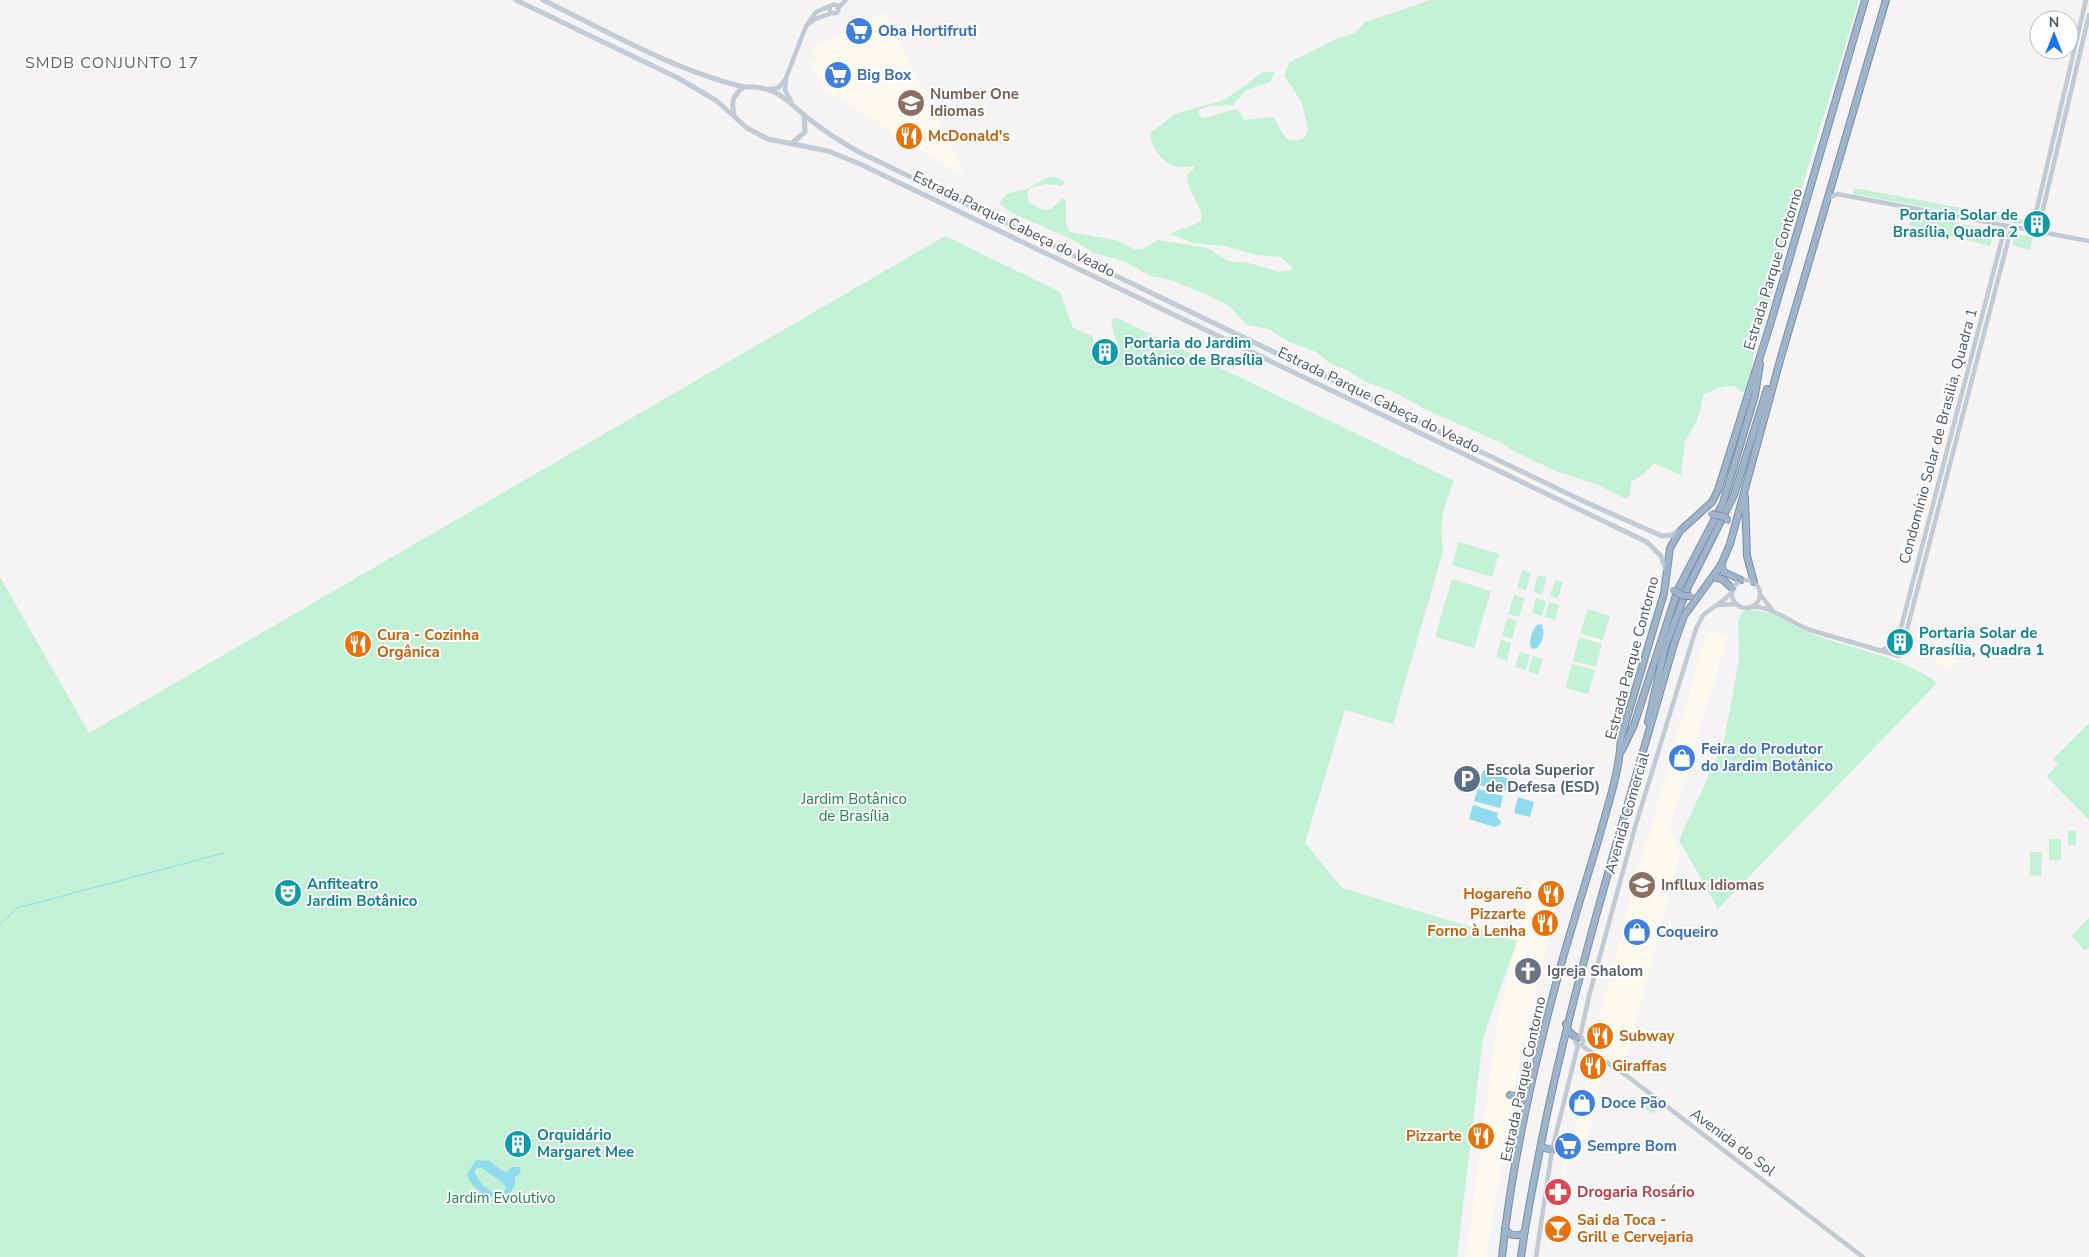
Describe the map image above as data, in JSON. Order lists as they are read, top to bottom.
{
  "streets": {
    "highway": ["Estrada Parque Contorno"],
    "main road": ["Estrada Parque Cabeça do Veado"],
    "street": ["Condomínio Solar de Brasilia, Quadra 1", "Avenida Comercial", "Avenida do Sol"]
  },
  "crossings": [
    ["Estrada Parque Cabeça do Veado", "Estrada Parque Contorno"],
    ["Avenida Comercial", "Avenida do Sol"]
  ],
  "districts": ["SMDB CONJUNTO 17"],
  "parks": ["Jardim Botânico de Brasília", "Jardim Evolutivo"],
  "places": {
    "supermarket": ["Oba Hortifruti", "Big Box", "Sempre Bom"],
    "school or university": ["Number One Idiomas", "Infllux Idiomas"],
    "restaurant": [
      "McDonald's",
      "Cura - Cozinha Orgânica",
      "Hogareño",
      "Pizzarte Forno à Lenha",
      "Subway",
      "Giraffas",
      "Pizzarte"
    ],
    "building": [
      "Portaria Solar de Brasília, Quadra 2",
      "Portaria do Jardim Botânico de Brasília",
      "Portaria Solar de Brasília, Quadra 1",
      "Orquidário Margaret Mee"
    ],
    "shop": ["Feira do Produtor do Jardim Botânico", "Coqueiro", "Doce Pão"],
    "parking": ["Escola Superior de Defesa (ESD)"],
    "theatre": ["Anfiteatro Jardim Botânico"],
    "church": ["Igreja Shalom"],
    "pharmacy": ["Drogaria Rosário"],
    "bar": ["Sai da Toca - Grill e Cervejaria"]
  },
  "north": "top"
}
